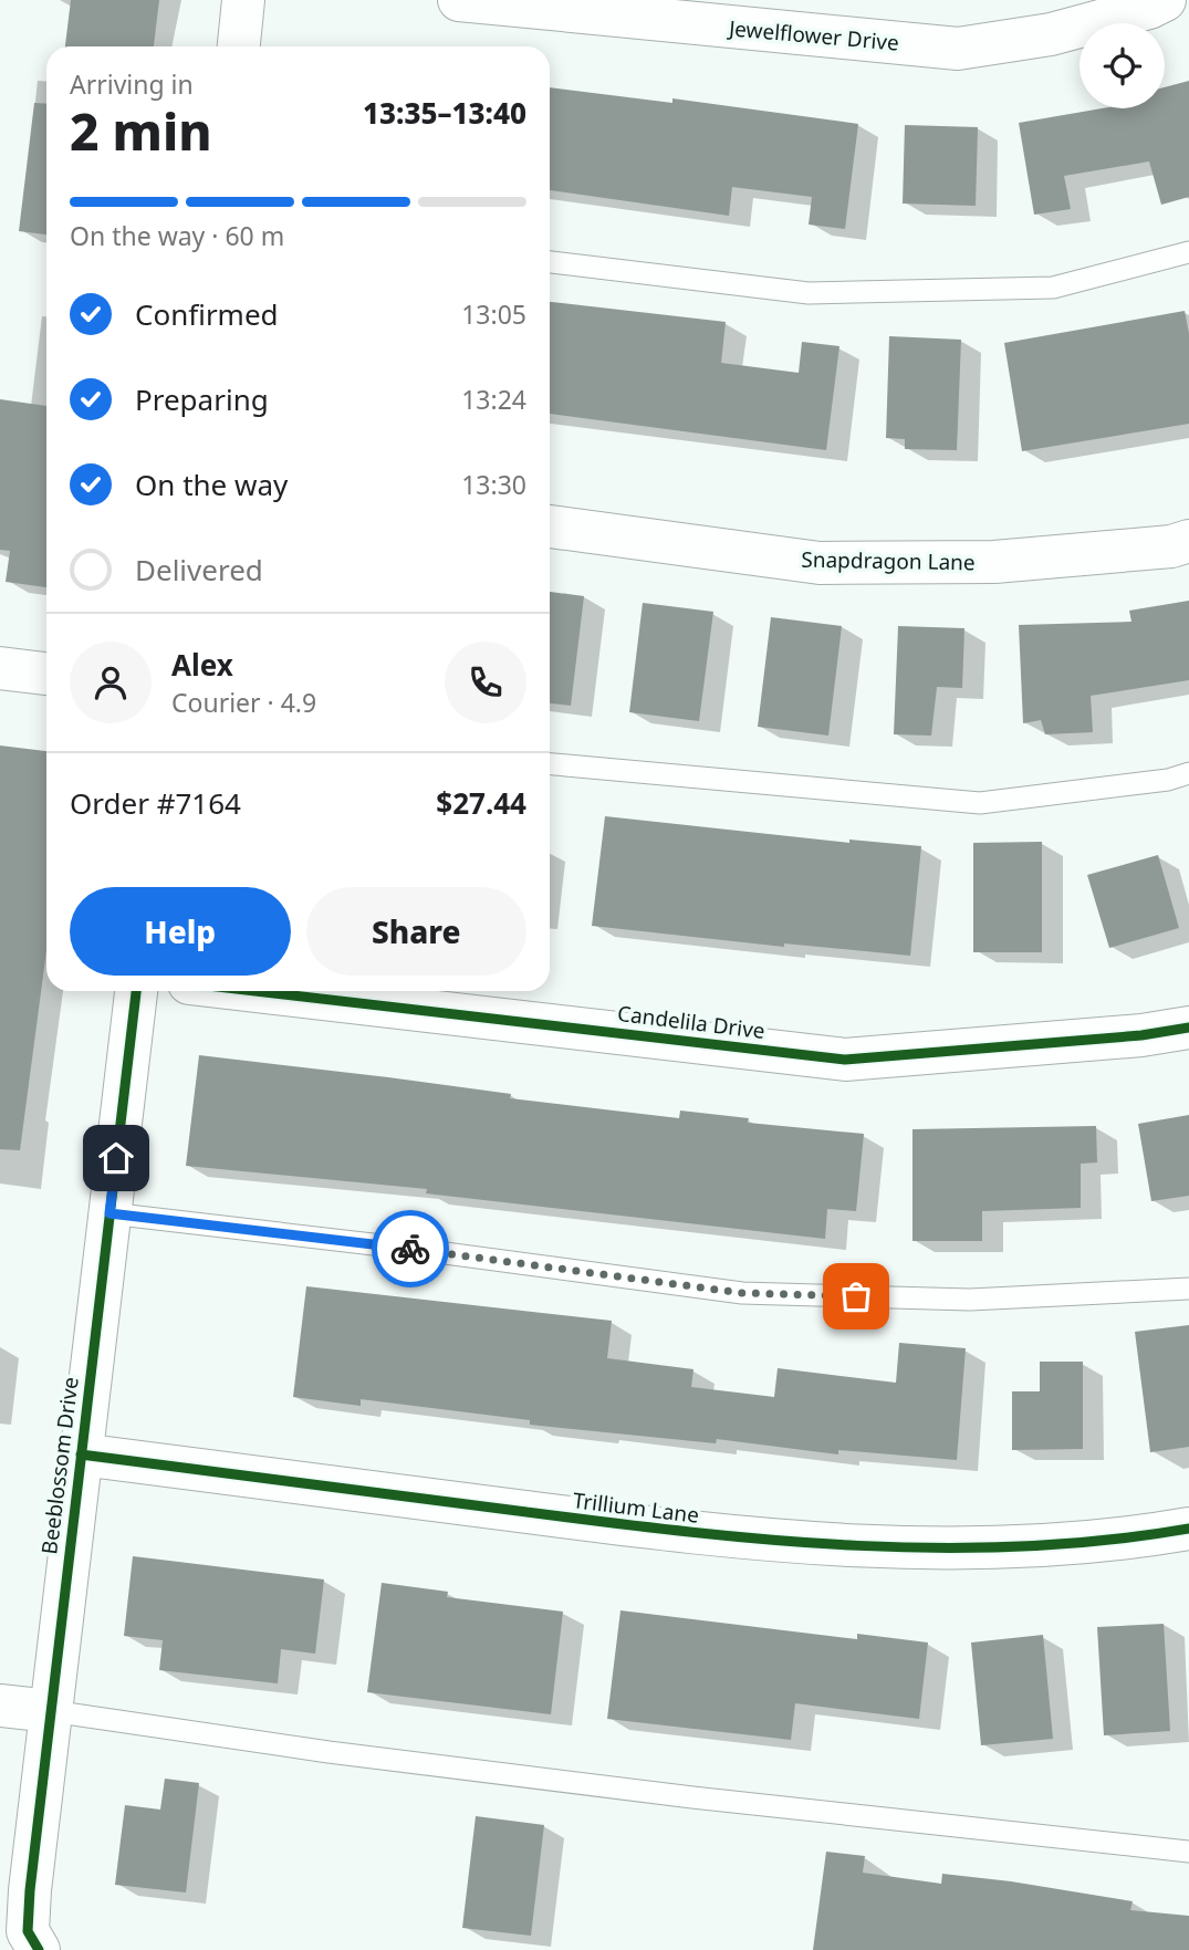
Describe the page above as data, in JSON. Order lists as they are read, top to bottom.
{
  "streets": {
    "street": [
      "Jewelflower Drive",
      "Snapdragon Lane",
      "Candelila Drive",
      "Beeblossom Drive",
      "Trillium Lane"
    ]
  },
  "crossings": [
    ["Beeblossom Drive", "Trillium Lane"]
  ],
  "page": {
    "heading": ["2 min", "Arriving in", "13:35–13:40"],
    "panel": [
      "Alex",
      "Courier · 4.9",
      "Order #7164",
      "$27.44"
    ],
    "bar": "On the way · 60 m",
    "list": [
      ["Confirmed", "13:05"],
      ["Preparing", "13:24"],
      ["On the way", "13:30"],
      "Delivered"
    ],
    "buttons": ["Help", "Share"]
  }
}
